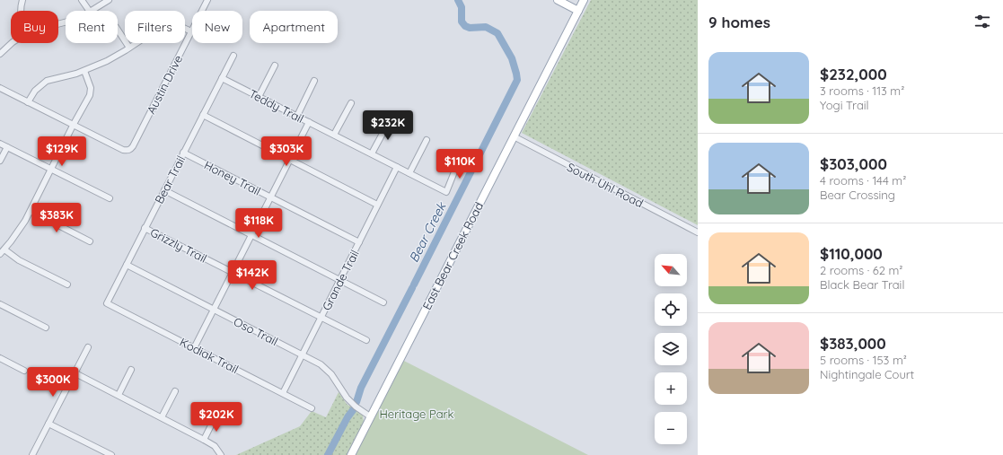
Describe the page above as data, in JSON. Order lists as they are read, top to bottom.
{
  "streets": {
    "main road": ["East Bear Creek Road"],
    "street": [
      "Austin Drive",
      "Teddy Trail",
      "Honey Trail",
      "Bear Trail",
      "South Uhl Road",
      "Grizzly Trail",
      "Grande Trail",
      "Oso Trail",
      "Kodiak Trail"
    ]
  },
  "crossings": [
    ["Teddy Trail", "Bear Trail"],
    ["Teddy Trail", "Grande Trail"],
    ["Honey Trail", "Bear Trail"],
    ["Honey Trail", "Grande Trail"],
    ["Bear Trail", "Grizzly Trail"],
    ["Bear Trail", "Oso Trail"],
    ["Bear Trail", "Kodiak Trail"],
    ["South Uhl Road", "East Bear Creek Road"],
    ["Grizzly Trail", "Grande Trail"],
    ["East Bear Creek Road", "Oso Trail"],
    ["Grande Trail", "Oso Trail"],
    ["Grande Trail", "Kodiak Trail"]
  ],
  "water": ["Bear Creek"],
  "parks": ["Heritage Park"],
  "north": "top left",
  "page": {
    "heading": "9 homes",
    "chip": [
      "Buy",
      "Rent",
      "Filters",
      "New",
      "Apartment"
    ],
    "list": [
      {
        "name": "$232,000",
        "note": "3 rooms · 113 m² · Yogi Trail"
      },
      {
        "name": "$303,000",
        "note": "4 rooms · 144 m² · Bear Crossing"
      },
      {
        "name": "$110,000",
        "note": "2 rooms · 62 m² · Black Bear Trail"
      },
      {
        "name": "$383,000",
        "note": "5 rooms · 153 m² · Nightingale Court"
      }
    ],
    "price": [
      "$232K",
      "$129K",
      "$303K",
      "$110K",
      "$383K",
      "$118K",
      "$142K",
      "$300K",
      "$202K"
    ],
    "map_buttons": ["+", "−"]
  }
}
